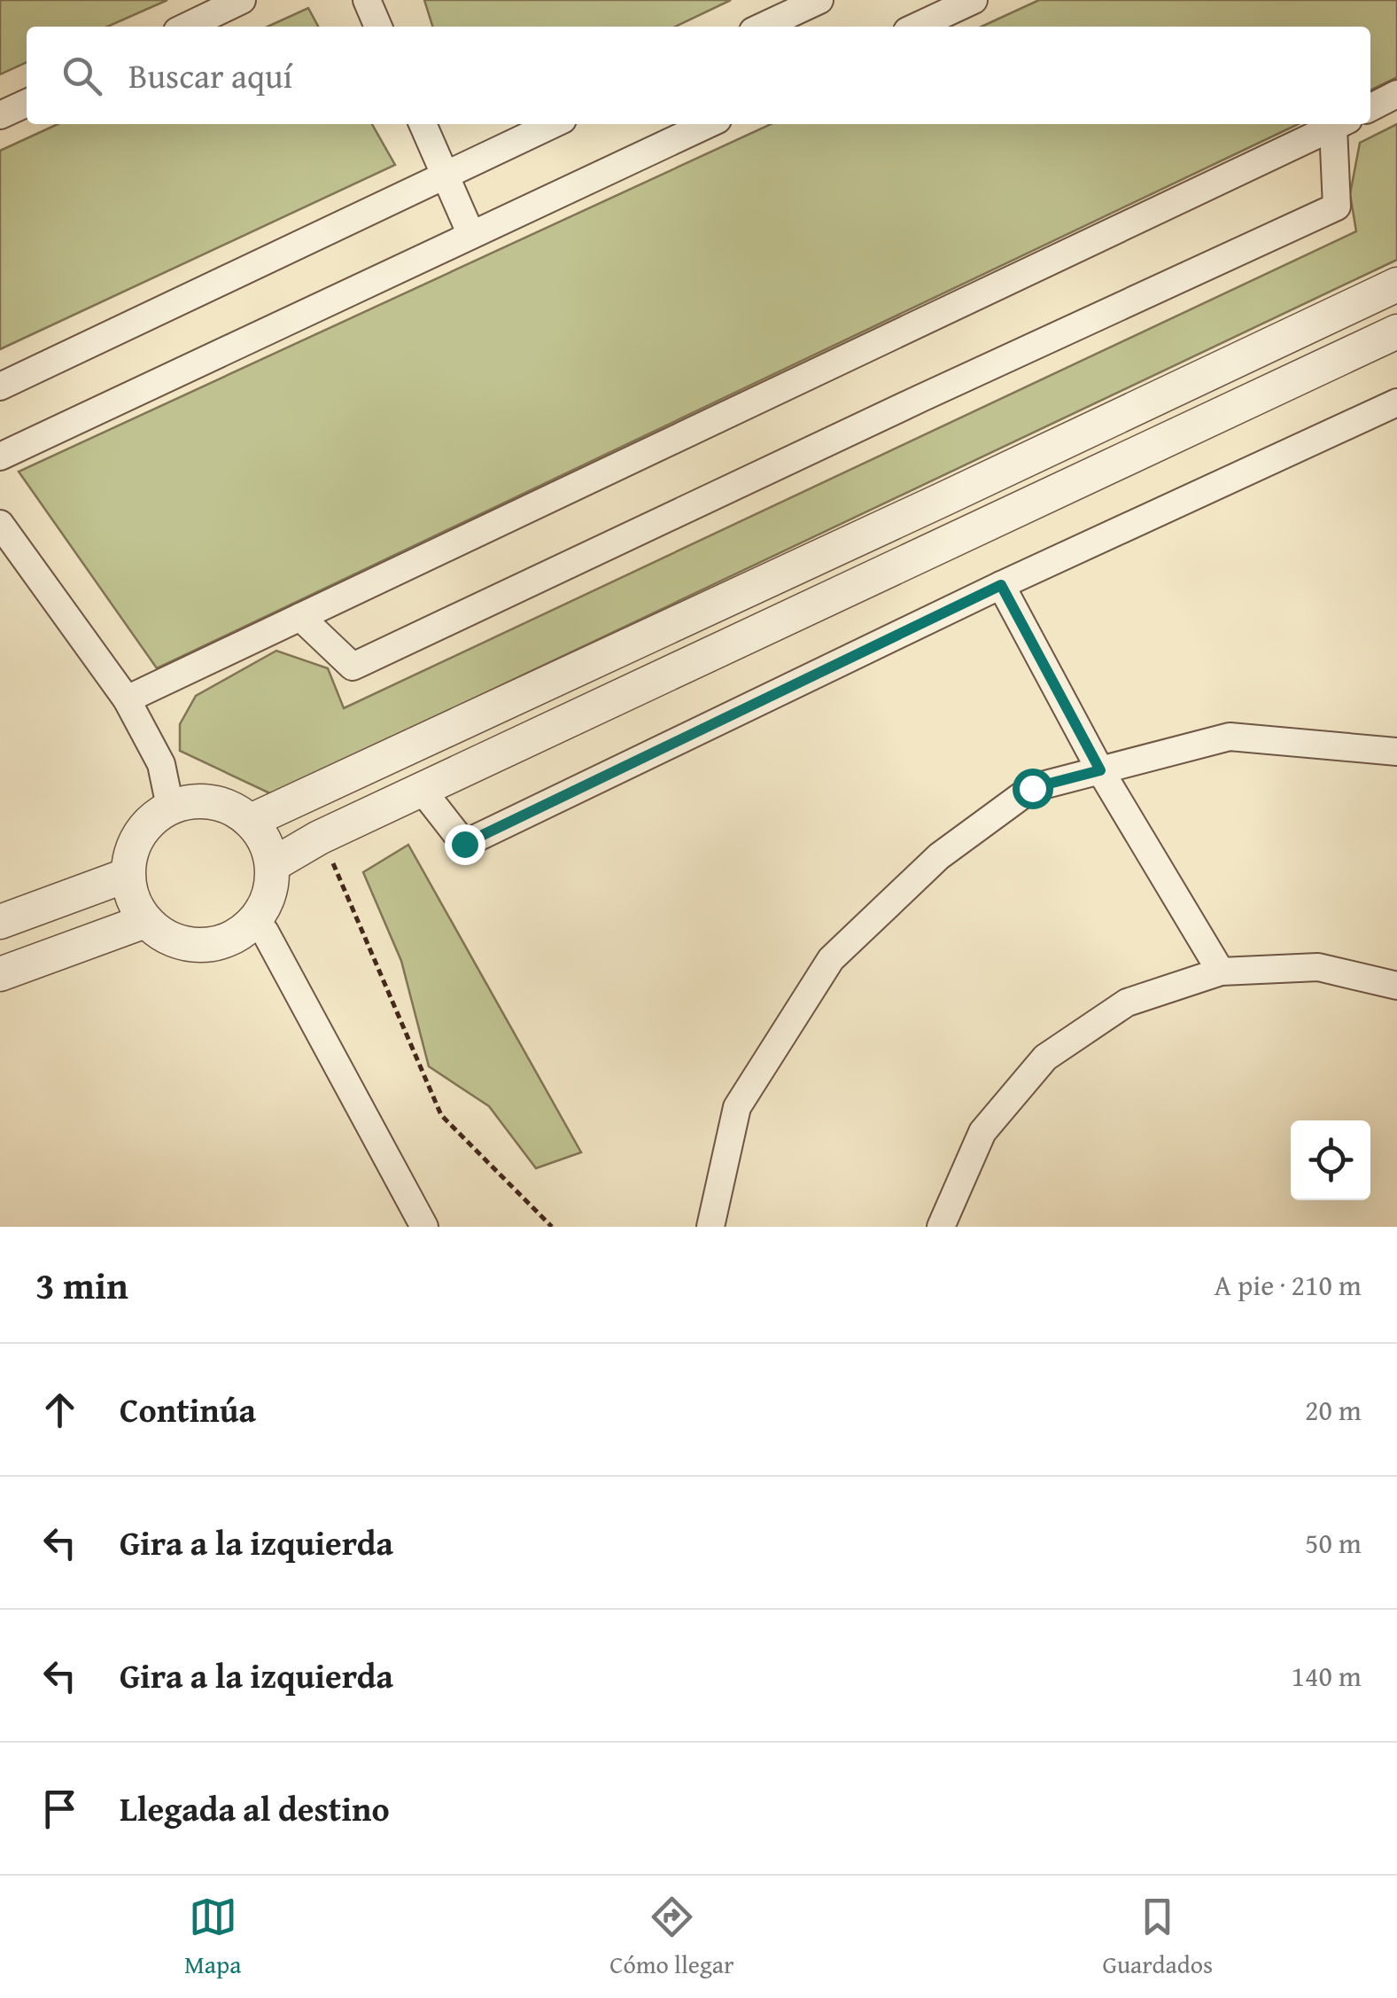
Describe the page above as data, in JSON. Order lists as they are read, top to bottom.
{
  "page": {
    "search": "Buscar aquí",
    "heading": ["3 min", "A pie · 210 m"],
    "list": [
      ["Continúa", "20 m"],
      ["Gira a la izquierda", "50 m"],
      ["Gira a la izquierda", "140 m"],
      "Llegada al destino"
    ],
    "nav": ["Mapa", "Cómo llegar", "Guardados"]
  }
}
